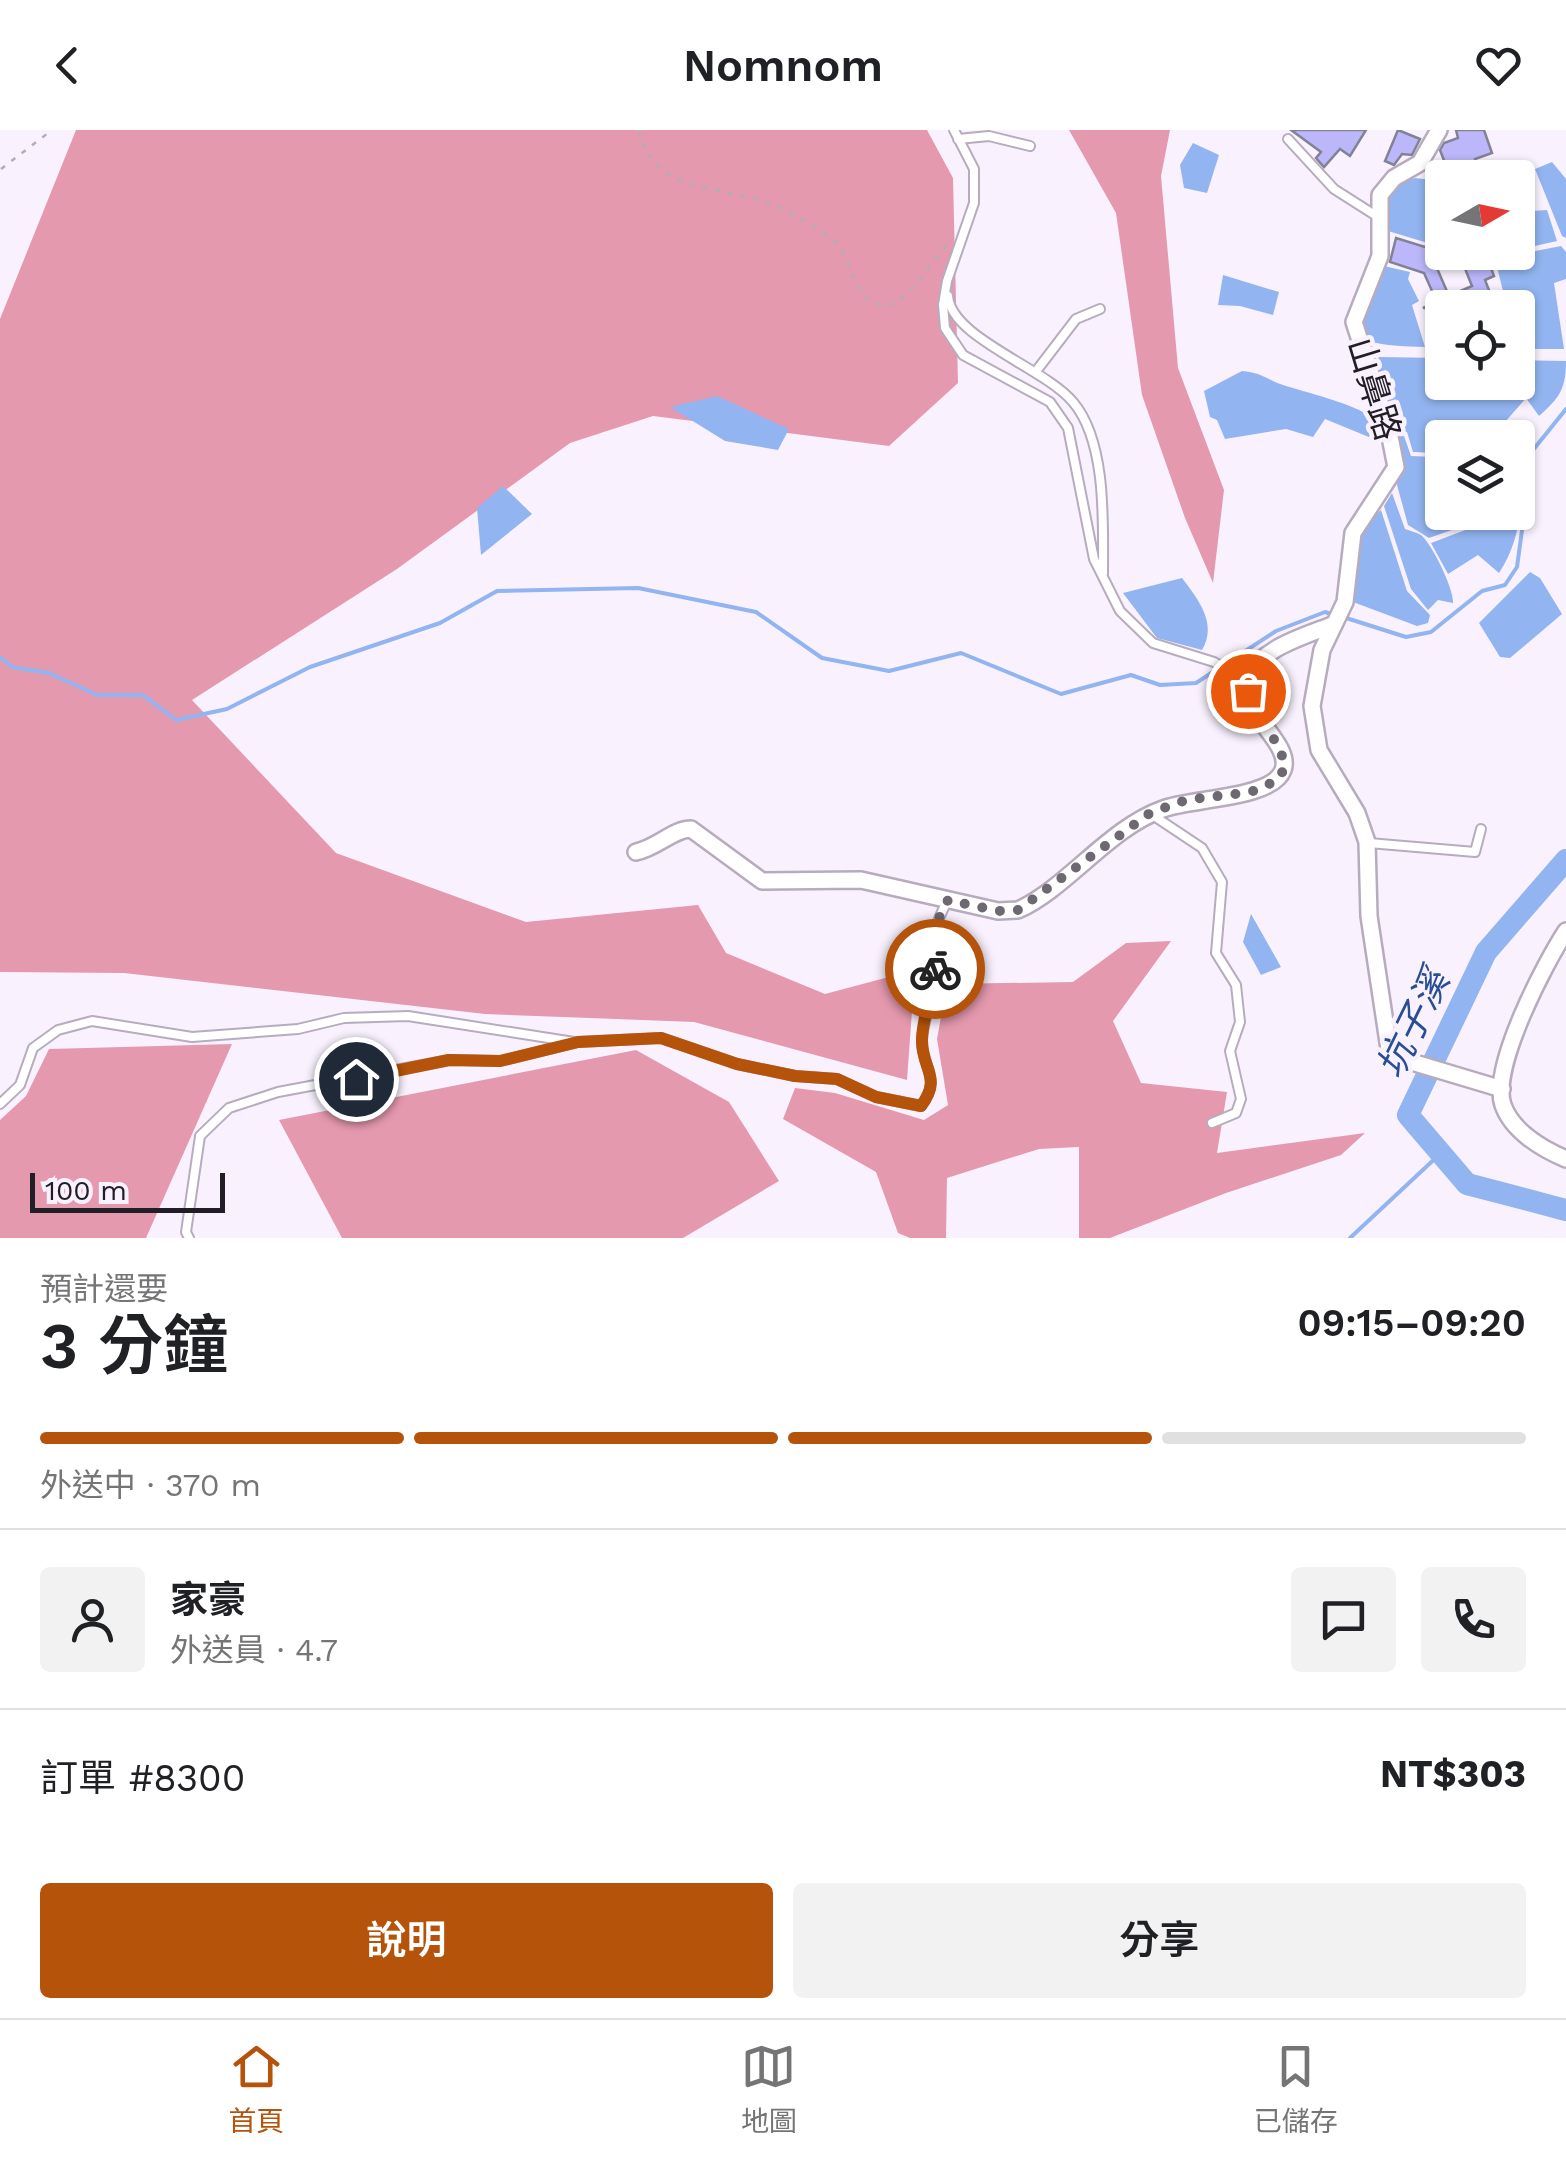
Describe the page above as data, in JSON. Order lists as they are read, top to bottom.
{
  "streets": {
    "street": ["山鼻路"]
  },
  "water": ["坑子溪"],
  "scale_bar": "100 m",
  "north": "right",
  "page": {
    "header": "Nomnom",
    "scale": "100 m",
    "heading": ["3 分鐘", "預計還要", "09:15–09:20"],
    "panel": [
      "家豪",
      "外送員 · 4.7",
      "訂單 #8300",
      "NT$303"
    ],
    "bar": "外送中 · 370 m",
    "buttons": ["說明", "分享"],
    "tabs": ["首頁", "地圖", "已儲存"]
  }
}
